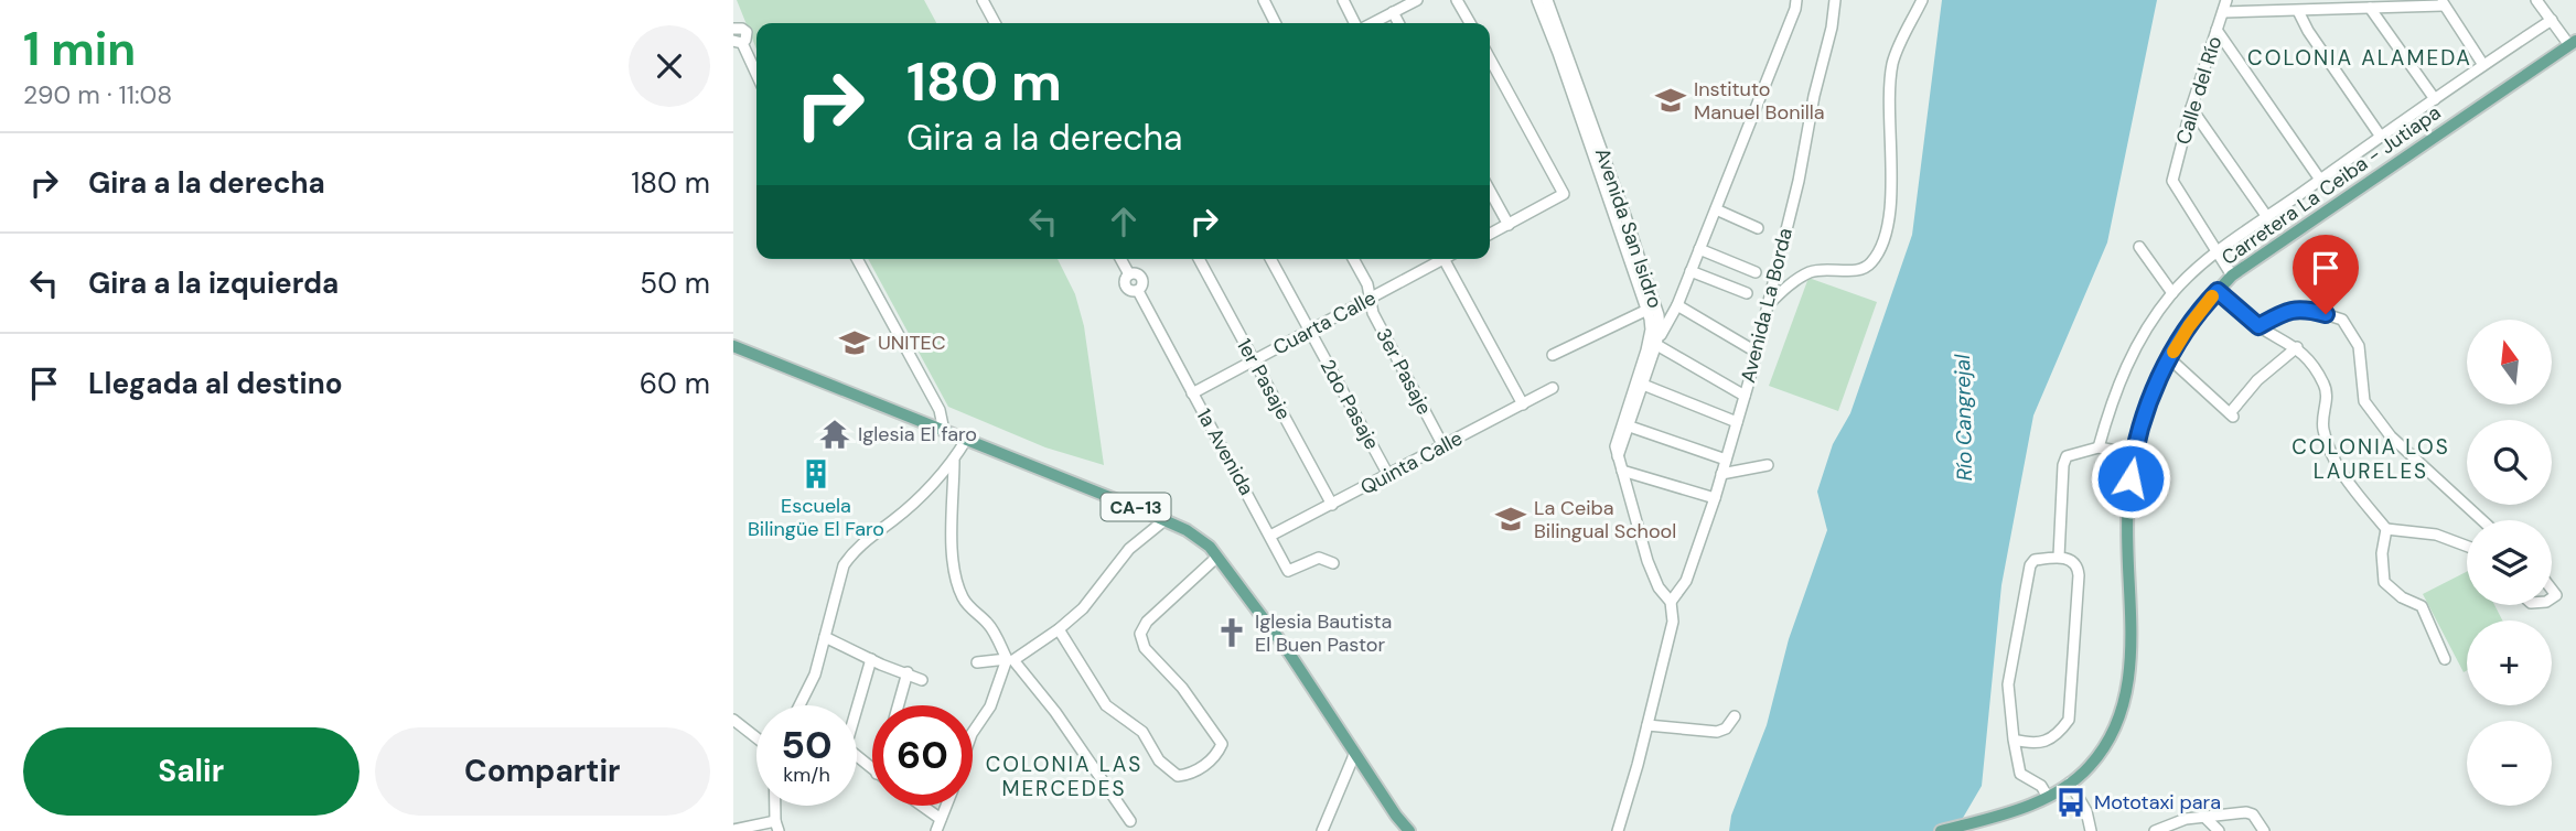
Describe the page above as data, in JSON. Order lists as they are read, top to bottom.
{
  "streets": {
    "main road": ["Carretera La Ceiba - Jutiapa", "CA-13"],
    "street": [
      "Calle del Río",
      "Avenida San Isidro",
      "Avenida La Borda",
      "Cuarta Calle",
      "3er Pasaje",
      "1er Pasaje",
      "2do Pasaje",
      "1a Avenida",
      "Quinta Calle"
    ]
  },
  "crossings": [
    ["Cuarta Calle", "3er Pasaje"],
    ["Cuarta Calle", "1er Pasaje"],
    ["Cuarta Calle", "2do Pasaje"],
    ["Cuarta Calle", "1a Avenida"],
    ["3er Pasaje", "Quinta Calle"],
    ["1er Pasaje", "Quinta Calle"],
    ["2do Pasaje", "Quinta Calle"],
    ["1a Avenida", "Quinta Calle"]
  ],
  "districts": ["COLONIA ALAMEDA", "COLONIA LOS LAURELES", "COLONIA LAS MERCEDES"],
  "water": ["Río Cangrejal"],
  "places": {
    "school or university": ["Instituto Manuel Bonilla", "UNITEC", "La Ceiba Bilingual School"],
    "temple": ["Iglesia El faro"],
    "building": ["Escuela Bilingüe El Faro"],
    "church": ["Iglesia Bautista El Buen Pastor"],
    "bus stop": ["Mototaxi para"]
  },
  "north": "top",
  "page": {
    "heading": ["1 min", "290 m · 11:08"],
    "turn": ["180 m", "Gira a la derecha"],
    "list": [
      {
        "name": "Gira a la derecha",
        "value": "180 m"
      },
      {
        "name": "Gira a la izquierda",
        "value": "50 m"
      },
      {
        "name": "Llegada al destino",
        "value": "60 m"
      }
    ],
    "map_buttons": ["+", "−"],
    "speed": "50 km/h",
    "limit": "60",
    "buttons": ["Salir", "Compartir"]
  }
}
